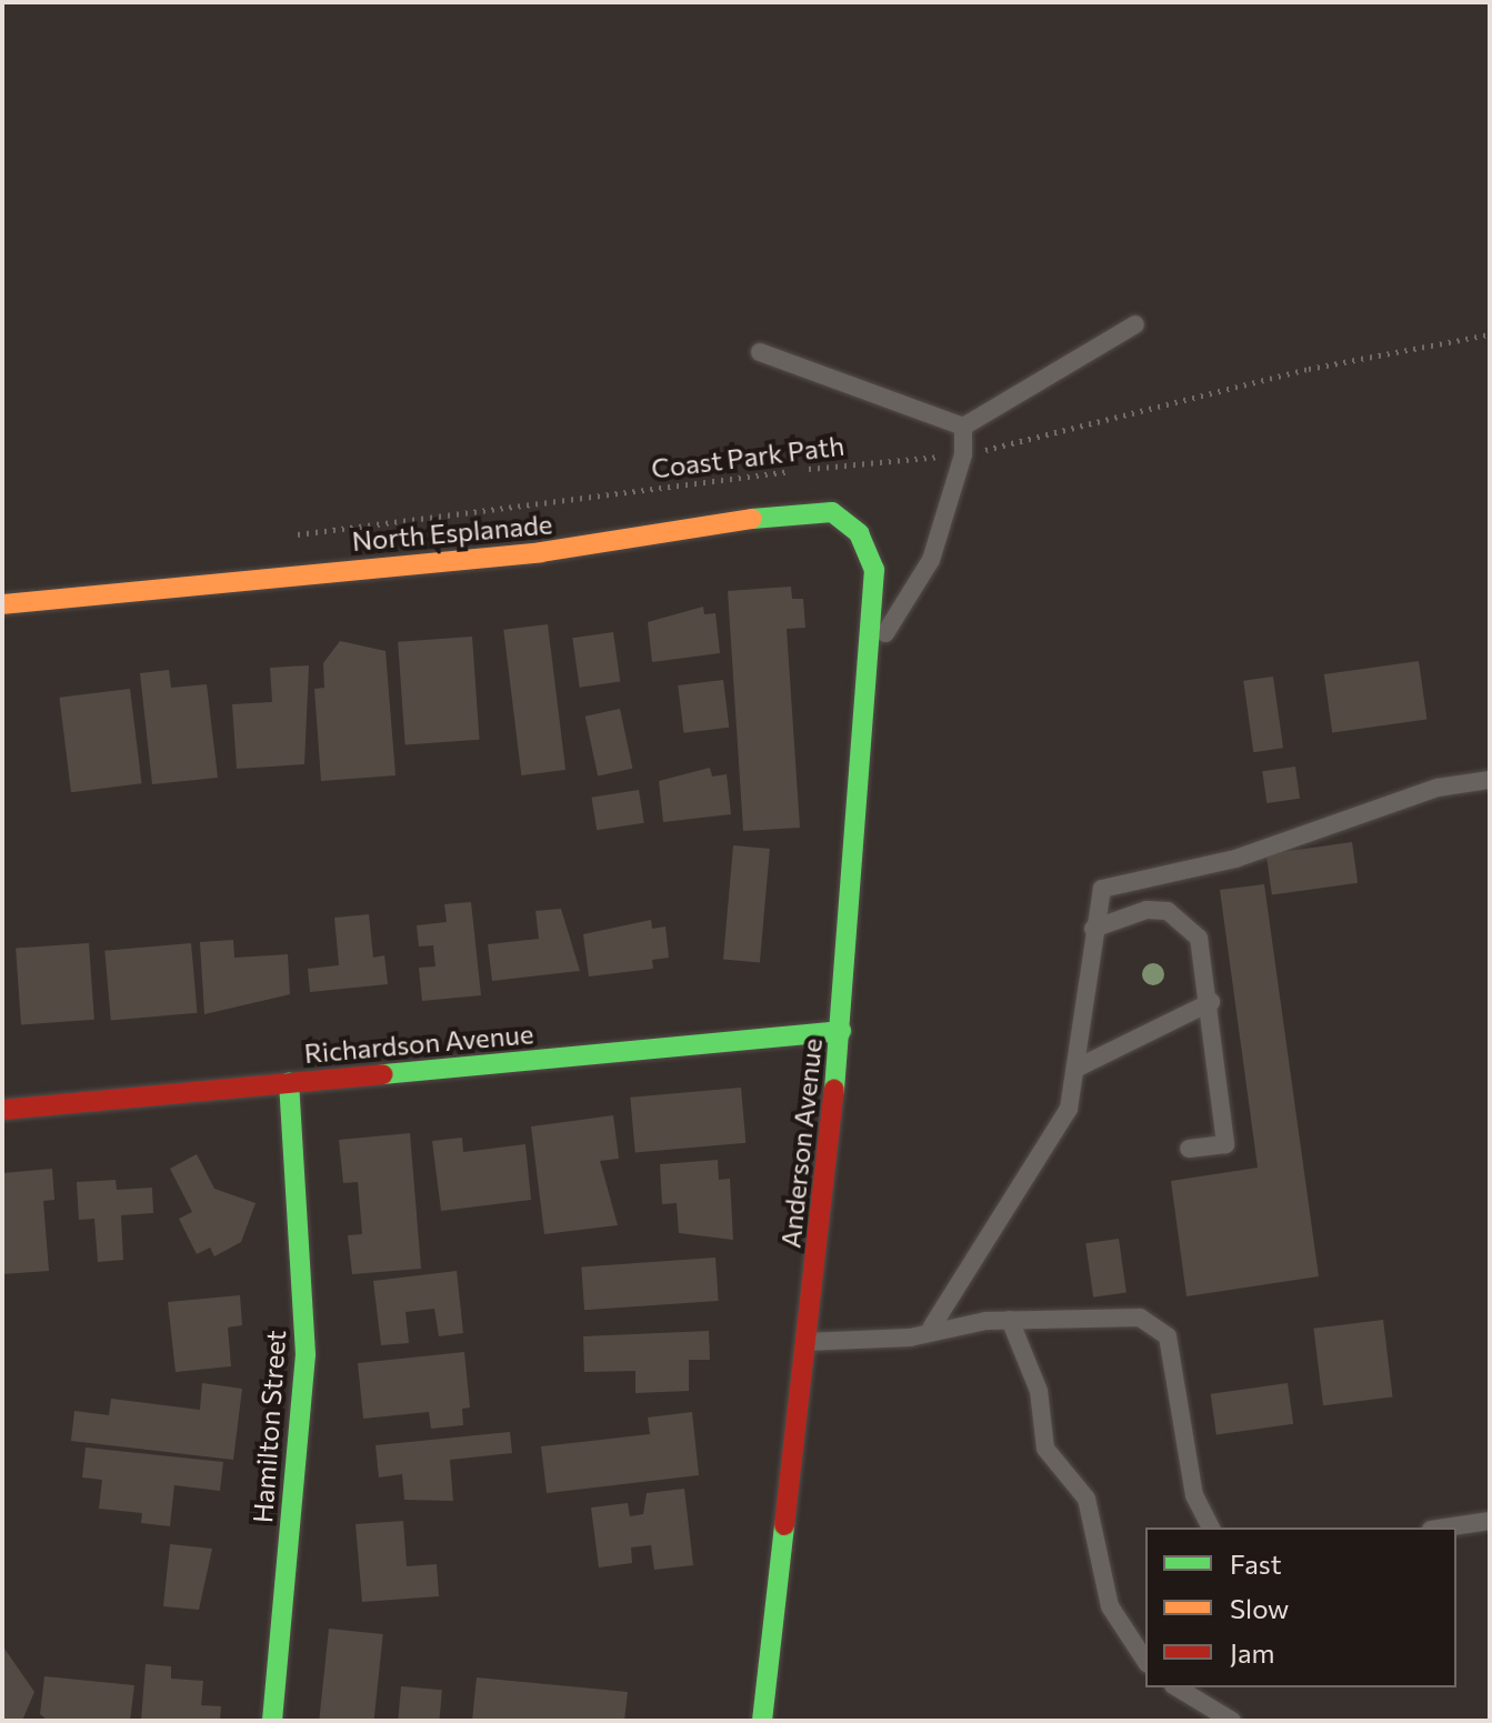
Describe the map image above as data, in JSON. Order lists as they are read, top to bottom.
{
  "streets": {
    "street": [
      "North Esplanade",
      "Richardson Avenue",
      "Anderson Avenue",
      "Hamilton Street"
    ],
    "path": ["Coast Park Path"]
  },
  "crossings": [
    ["North Esplanade", "Anderson Avenue"],
    ["Richardson Avenue", "Anderson Avenue"],
    ["Richardson Avenue", "Hamilton Street"]
  ],
  "legend": ["Fast", "Slow", "Jam"]
}
